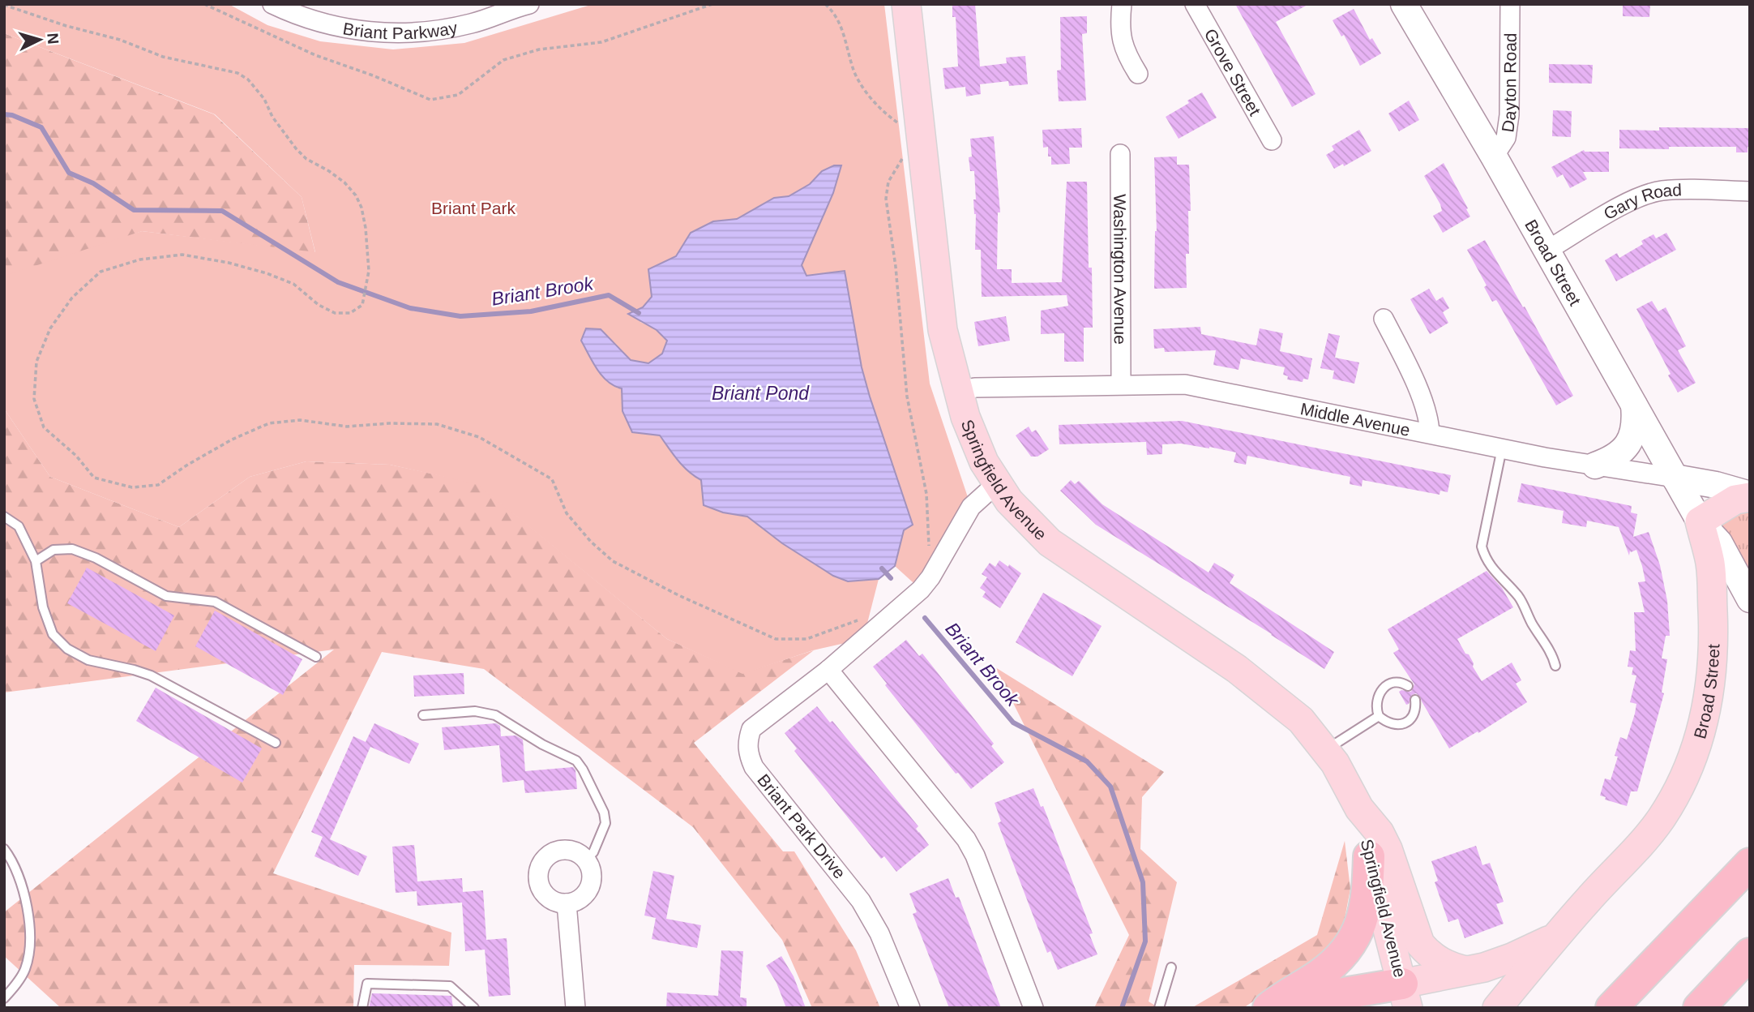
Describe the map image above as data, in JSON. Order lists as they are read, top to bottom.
{
  "streets": {
    "main road": ["Broad Street", "Middle Avenue", "Springfield Avenue"],
    "street": [
      "Briant Parkway",
      "Grove Street",
      "Dayton Road",
      "Gary Road",
      "Washington Avenue",
      "Briant Park Drive"
    ]
  },
  "crossings": [
    ["Dayton Road", "Broad Street"],
    ["Gary Road", "Broad Street"],
    ["Broad Street", "Middle Avenue"],
    ["Washington Avenue", "Middle Avenue"],
    ["Middle Avenue", "Springfield Avenue"],
    ["Springfield Avenue", "Briant Park Drive"]
  ],
  "water": ["Briant Brook", "Briant Pond"],
  "parks": ["Briant Park"],
  "north": "right"
}
